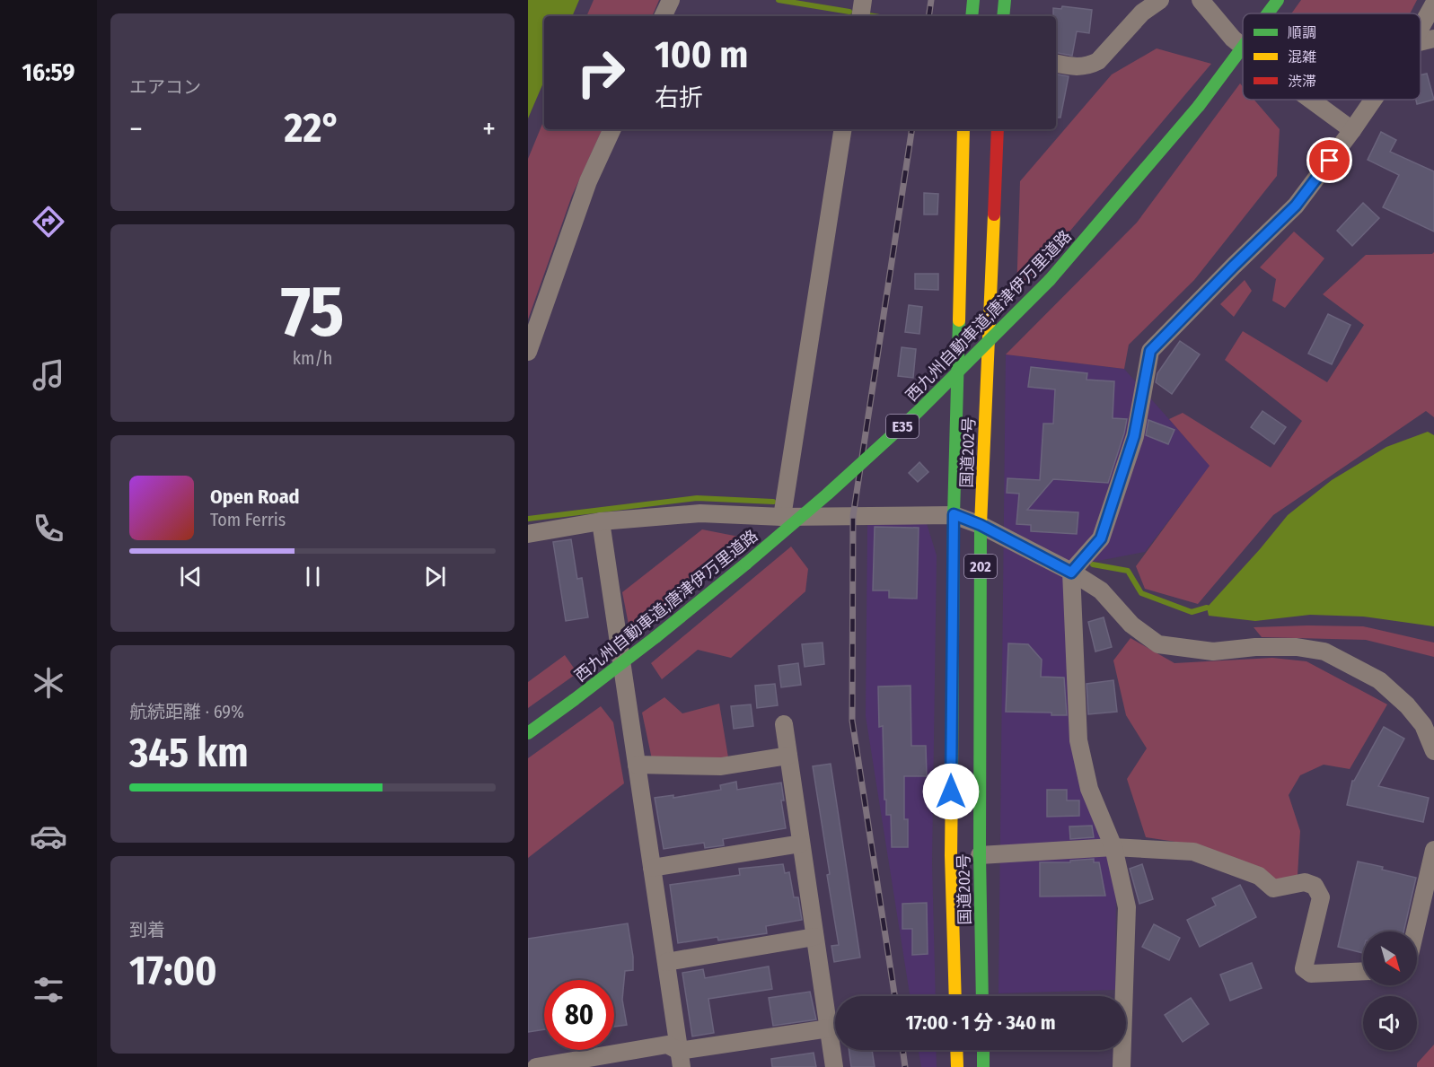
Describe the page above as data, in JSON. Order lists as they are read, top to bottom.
{
  "streets": {
    "highway": [
      "西九州自動車道;唐津伊万里道路",
      "E35",
      "国道202号",
      "202"
    ]
  },
  "legend": ["順調", "混雑", "渋滞"],
  "north": "bottom right",
  "page": {
    "tabs": "16:59",
    "tile": [
      "エアコン",
      ["75", "km/h"],
      ["航続距離 · 69%", "345 km"],
      ["到着", "17:00"]
    ],
    "turn": ["100 m", "右折"],
    "heat": ["−", "22°", "+"],
    "song": ["Open Road", "Tom Ferris"],
    "limit": "80",
    "trip": "17:00 · 1 分 · 340 m"
  }
}
